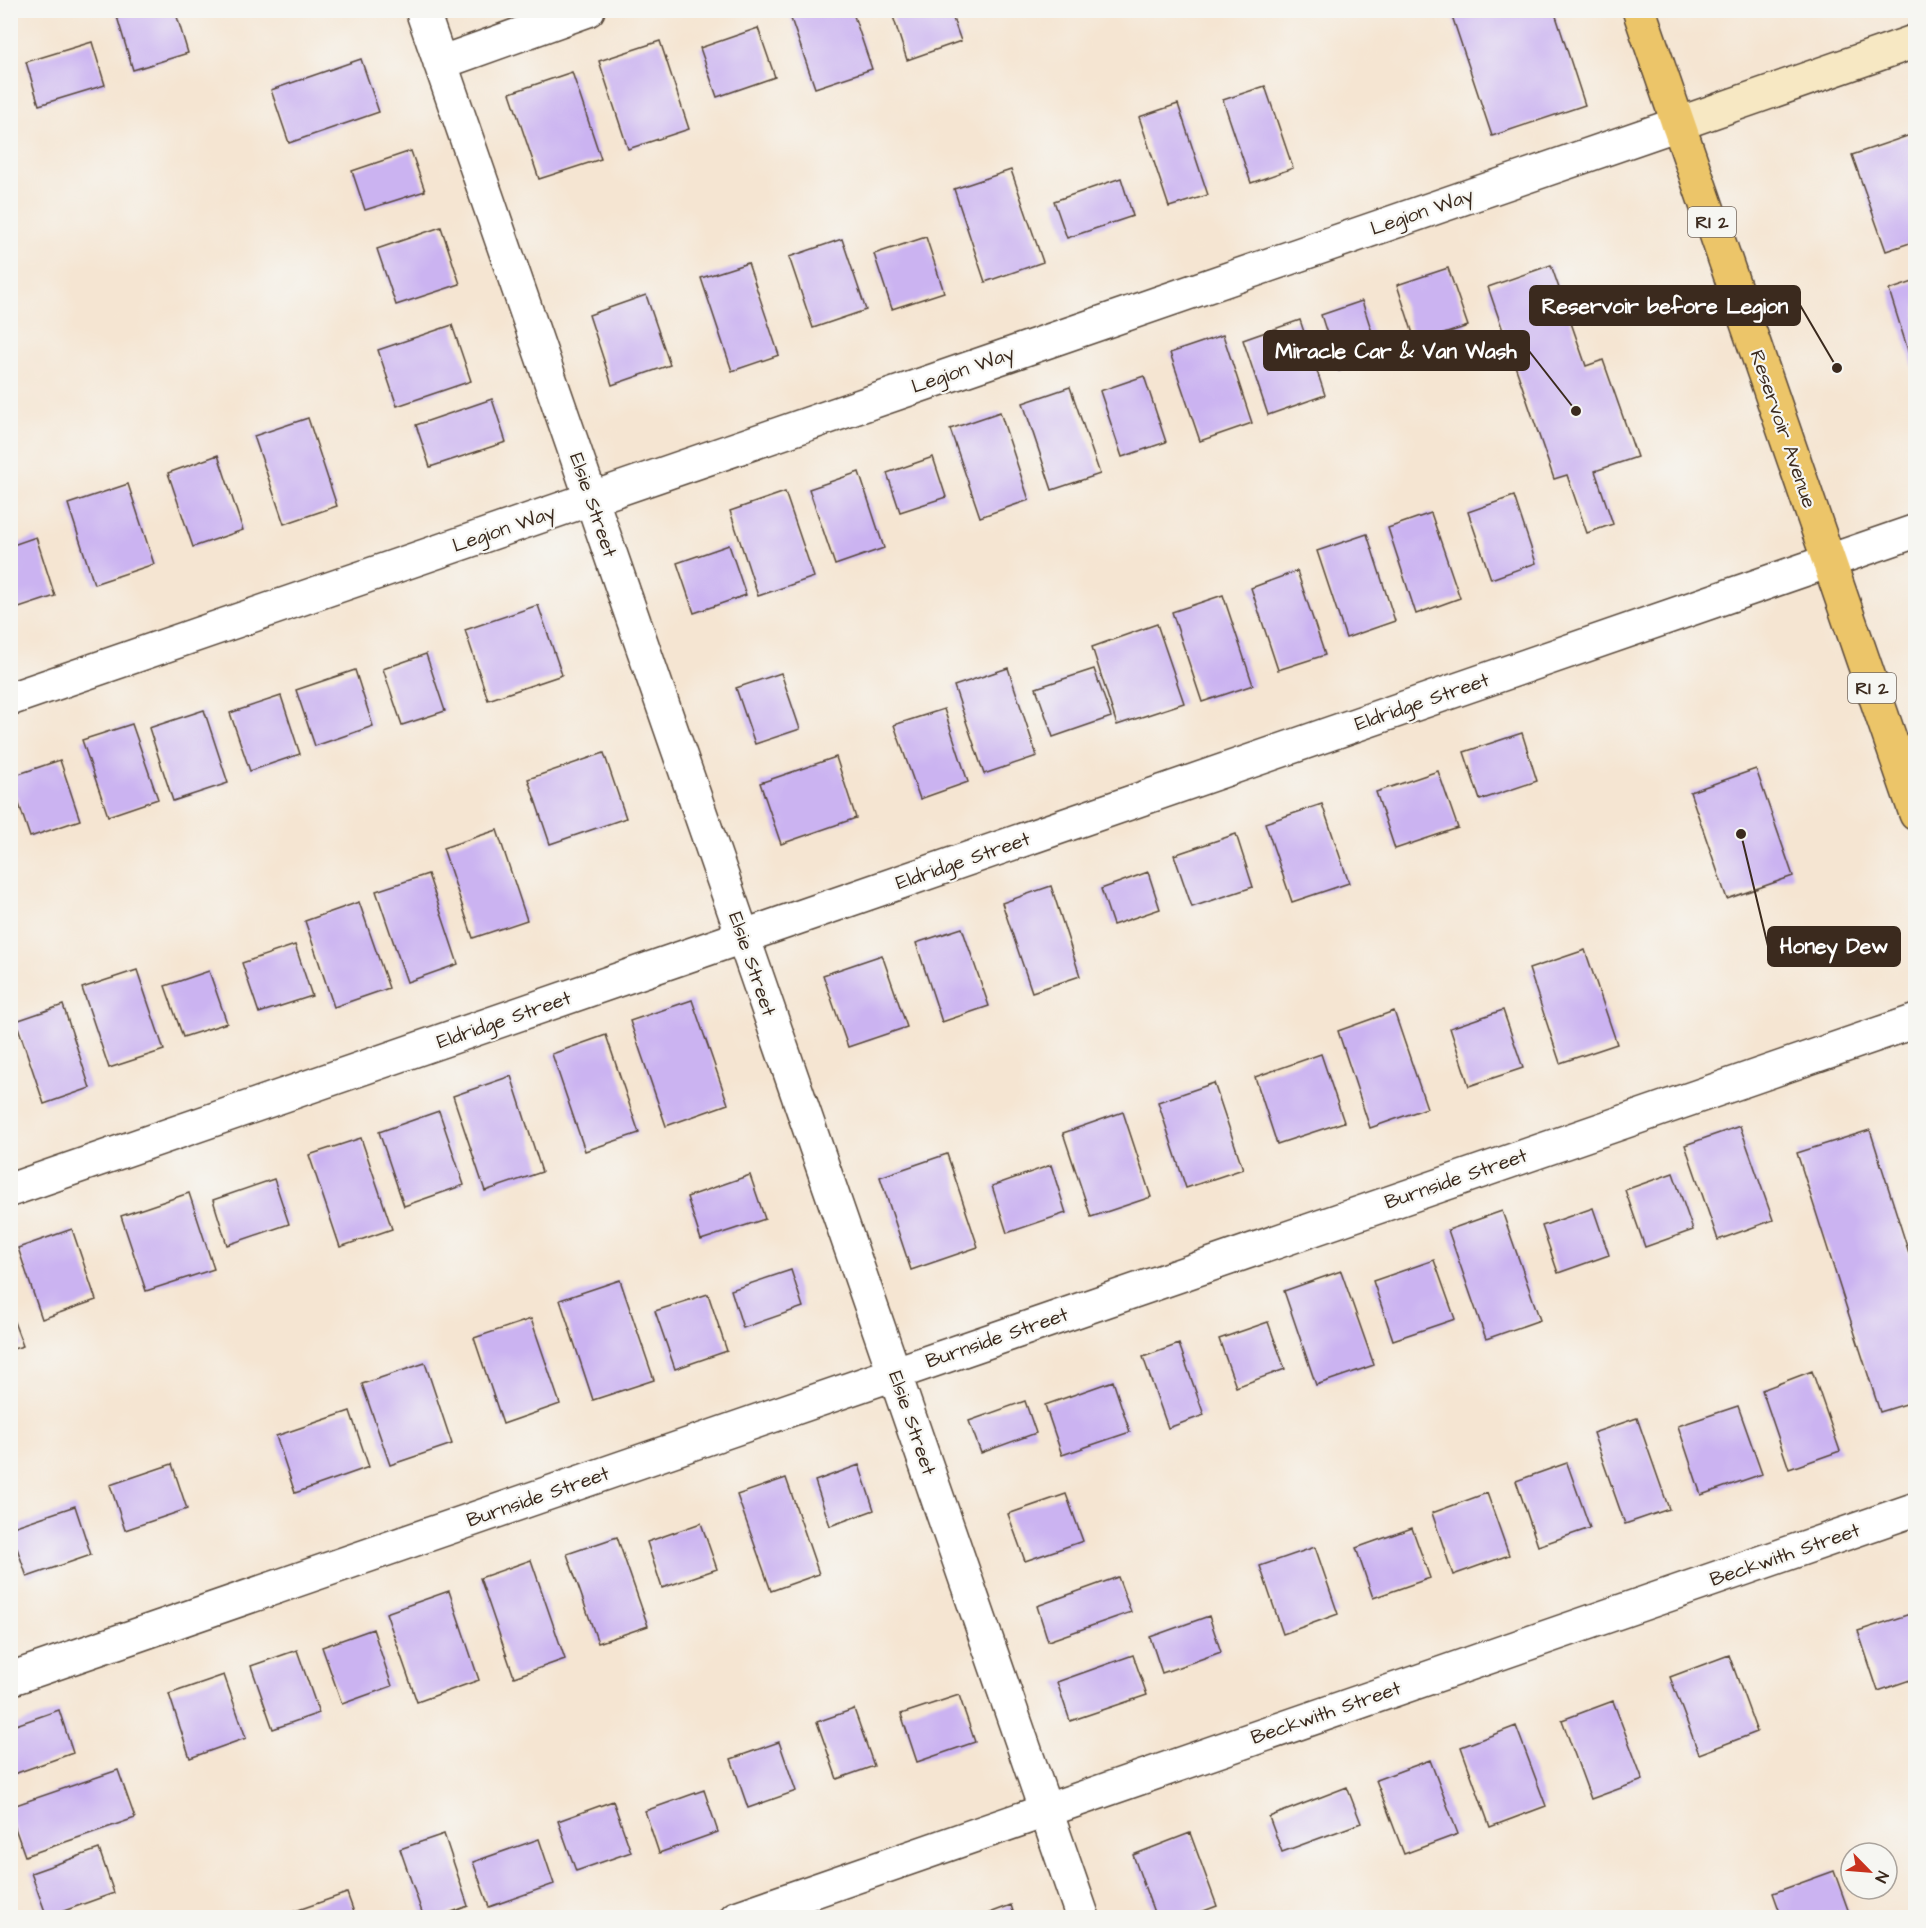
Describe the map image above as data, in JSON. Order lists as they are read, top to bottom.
{
  "streets": {
    "main road": ["RI 2", "Reservoir Avenue"],
    "street": [
      "Legion Way",
      "Elsie Street",
      "Eldridge Street",
      "Burnside Street",
      "Beckwith Street"
    ]
  },
  "crossings": [
    ["Legion Way", "Reservoir Avenue"],
    ["Legion Way", "Elsie Street"],
    ["Reservoir Avenue", "Eldridge Street"],
    ["Elsie Street", "Eldridge Street"],
    ["Elsie Street", "Burnside Street"],
    ["Elsie Street", "Beckwith Street"]
  ],
  "places": ["Reservoir before Legion", "Miracle Car & Van Wash", "Honey Dew"],
  "north": "bottom right"
}
